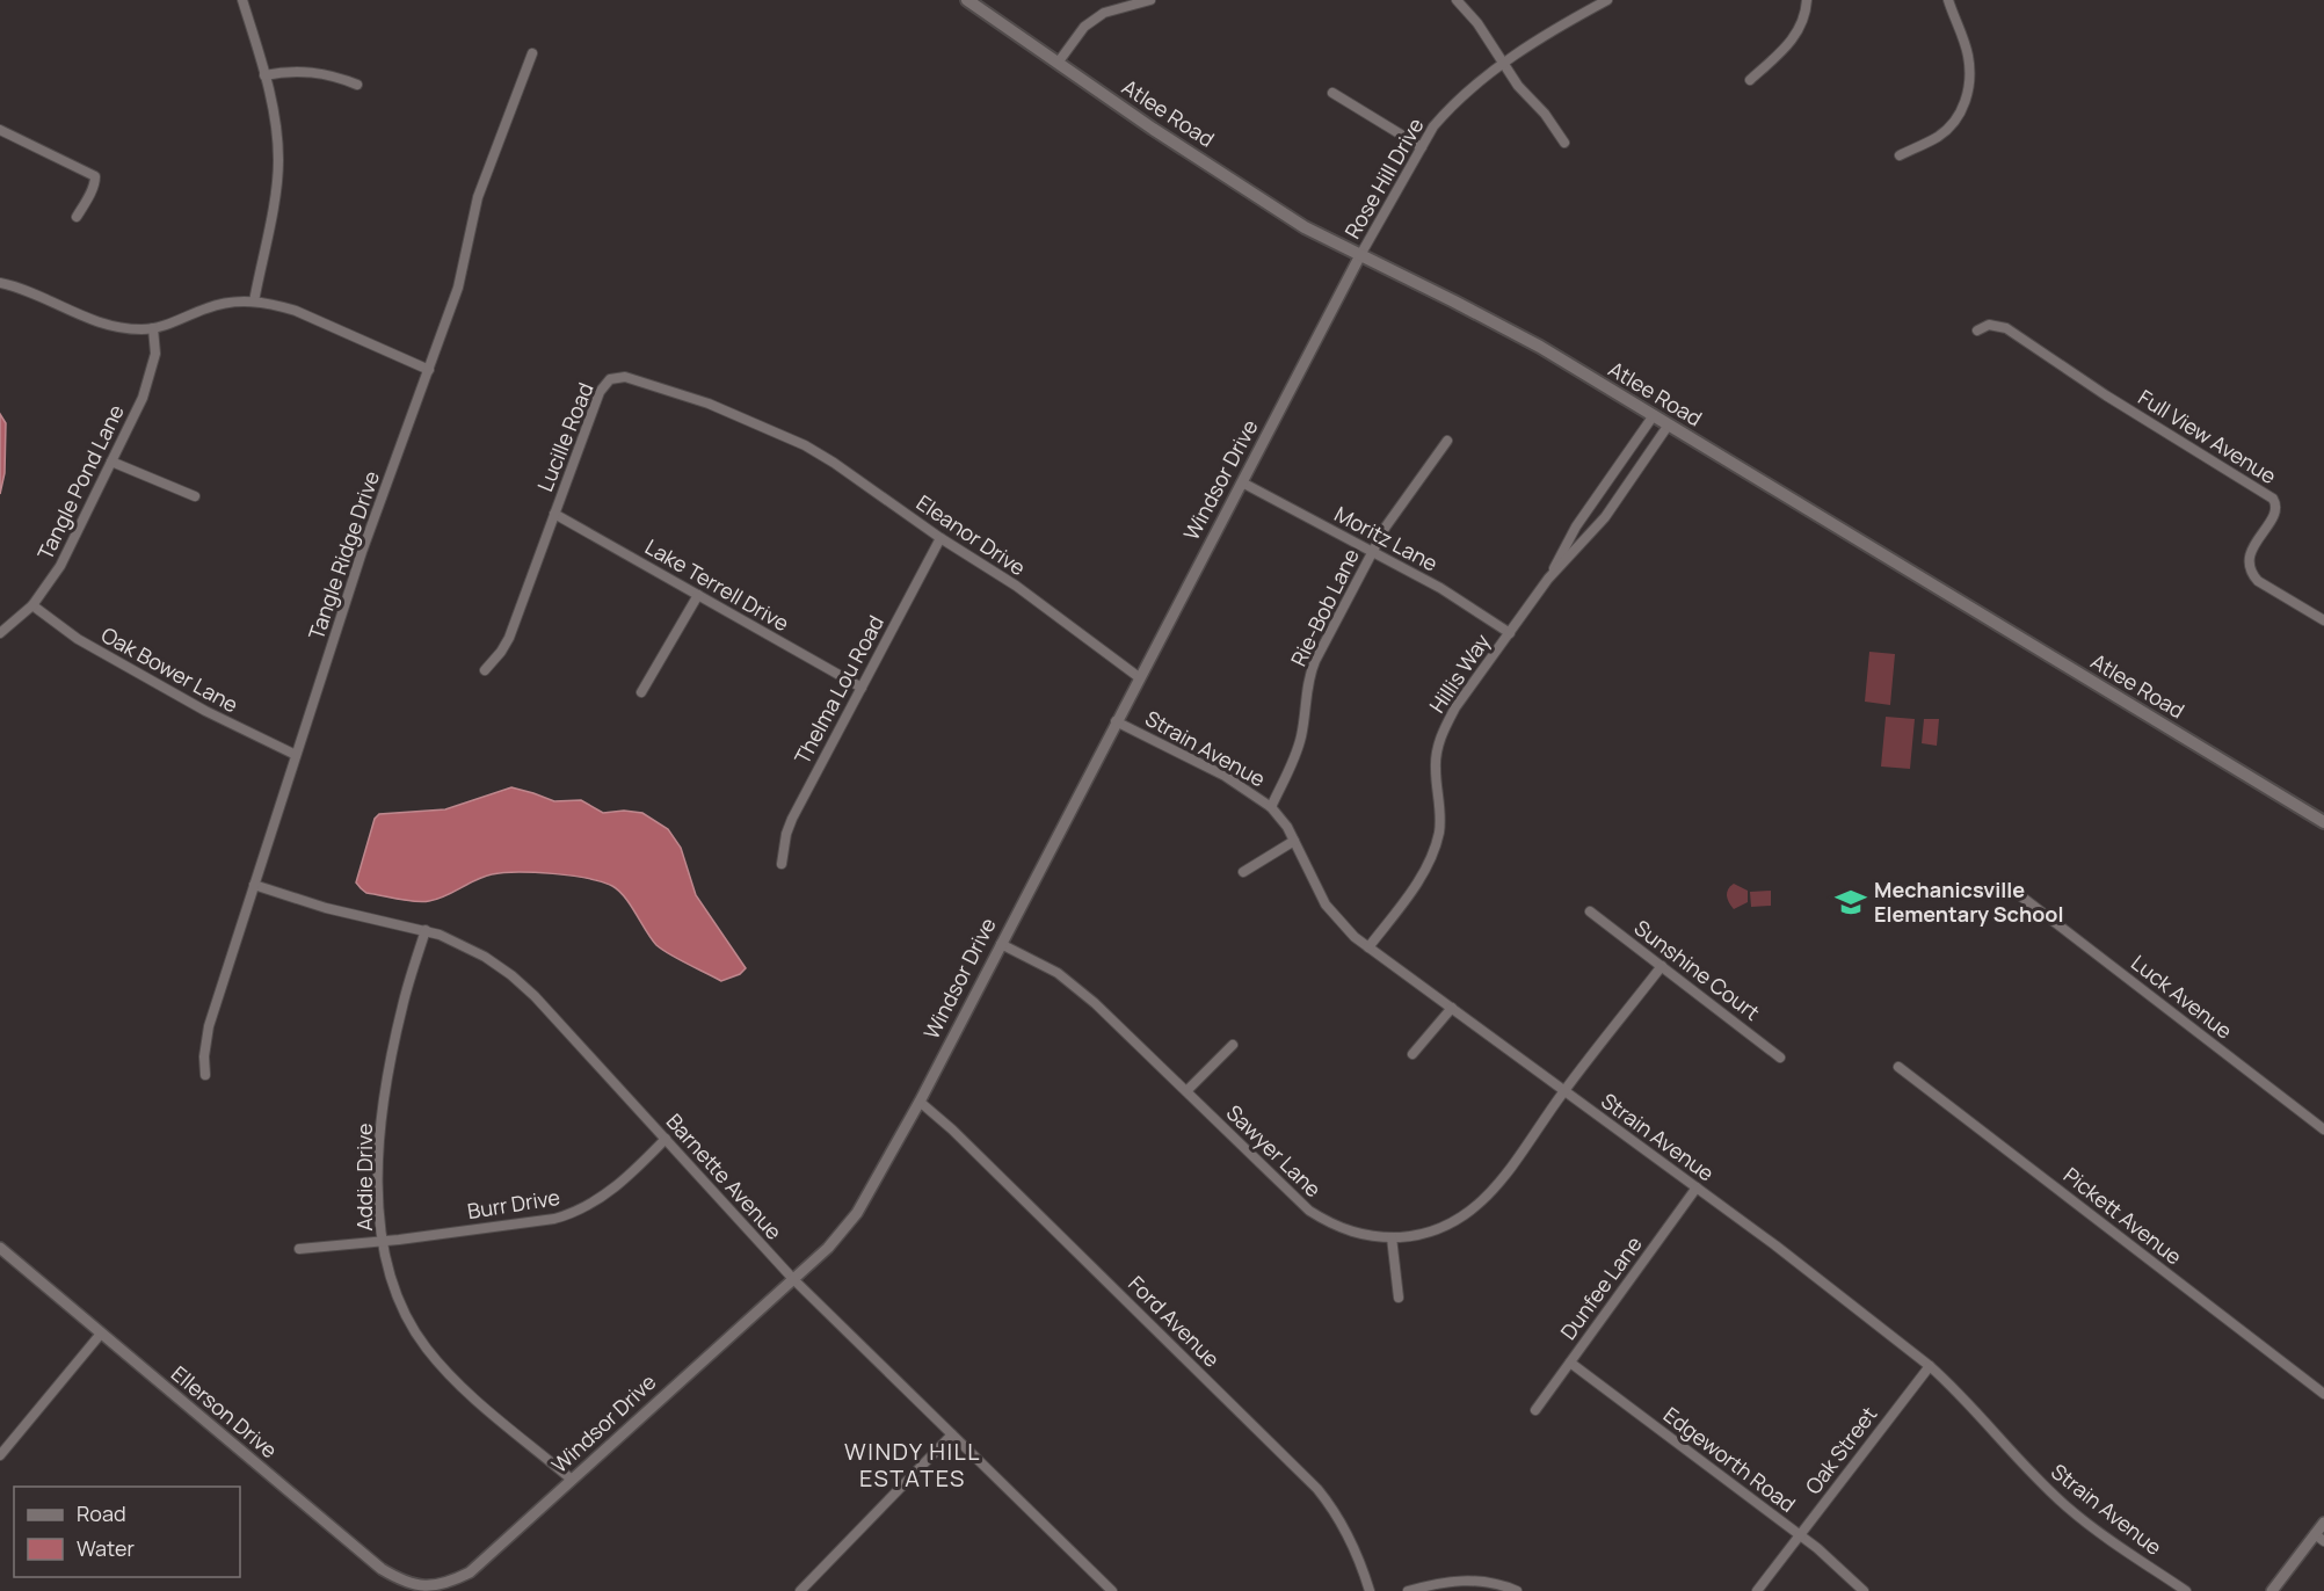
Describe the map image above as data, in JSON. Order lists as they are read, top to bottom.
{
  "streets": {
    "main road": ["Atlee Road"],
    "street": [
      "Rose Hill Drive",
      "Lucille Road",
      "Full View Avenue",
      "Windsor Drive",
      "Tangle Pond Lane",
      "Eleanor Drive",
      "Moritz Lane",
      "Tangle Ridge Drive",
      "Lake Terrell Drive",
      "Rie-Bob Lane",
      "Oak Bower Lane",
      "Hillis Way",
      "Thelma Lou Road",
      "Strain Avenue",
      "Sunshine Court",
      "Luck Avenue",
      "Sawyer Lane",
      "Addie Drive",
      "Barnette Avenue",
      "Burr Drive",
      "Pickett Avenue",
      "Dunfee Lane",
      "Ford Avenue",
      "Ellerson Drive",
      "Oak Street",
      "Edgeworth Road"
    ]
  },
  "crossings": [
    ["Atlee Road", "Rose Hill Drive"],
    ["Atlee Road", "Windsor Drive"],
    ["Atlee Road", "Hillis Way"],
    ["Rose Hill Drive", "Windsor Drive"],
    ["Lucille Road", "Eleanor Drive"],
    ["Lucille Road", "Lake Terrell Drive"],
    ["Windsor Drive", "Eleanor Drive"],
    ["Windsor Drive", "Moritz Lane"],
    ["Windsor Drive", "Strain Avenue"],
    ["Windsor Drive", "Sawyer Lane"],
    ["Windsor Drive", "Addie Drive"],
    ["Windsor Drive", "Barnette Avenue"],
    ["Windsor Drive", "Ford Avenue"],
    ["Windsor Drive", "Ellerson Drive"],
    ["Tangle Pond Lane", "Oak Bower Lane"],
    ["Eleanor Drive", "Thelma Lou Road"],
    ["Moritz Lane", "Rie-Bob Lane"],
    ["Moritz Lane", "Hillis Way"],
    ["Tangle Ridge Drive", "Oak Bower Lane"],
    ["Tangle Ridge Drive", "Barnette Avenue"],
    ["Lake Terrell Drive", "Thelma Lou Road"],
    ["Rie-Bob Lane", "Strain Avenue"],
    ["Hillis Way", "Strain Avenue"],
    ["Strain Avenue", "Sawyer Lane"],
    ["Strain Avenue", "Dunfee Lane"],
    ["Strain Avenue", "Oak Street"],
    ["Sunshine Court", "Sawyer Lane"],
    ["Addie Drive", "Barnette Avenue"],
    ["Addie Drive", "Burr Drive"],
    ["Barnette Avenue", "Burr Drive"],
    ["Dunfee Lane", "Edgeworth Road"],
    ["Oak Street", "Edgeworth Road"]
  ],
  "districts": ["WINDY HILL ESTATES"],
  "places": {
    "school or university": ["Mechanicsville Elementary School"]
  },
  "legend": ["Road", "Water"]
}
